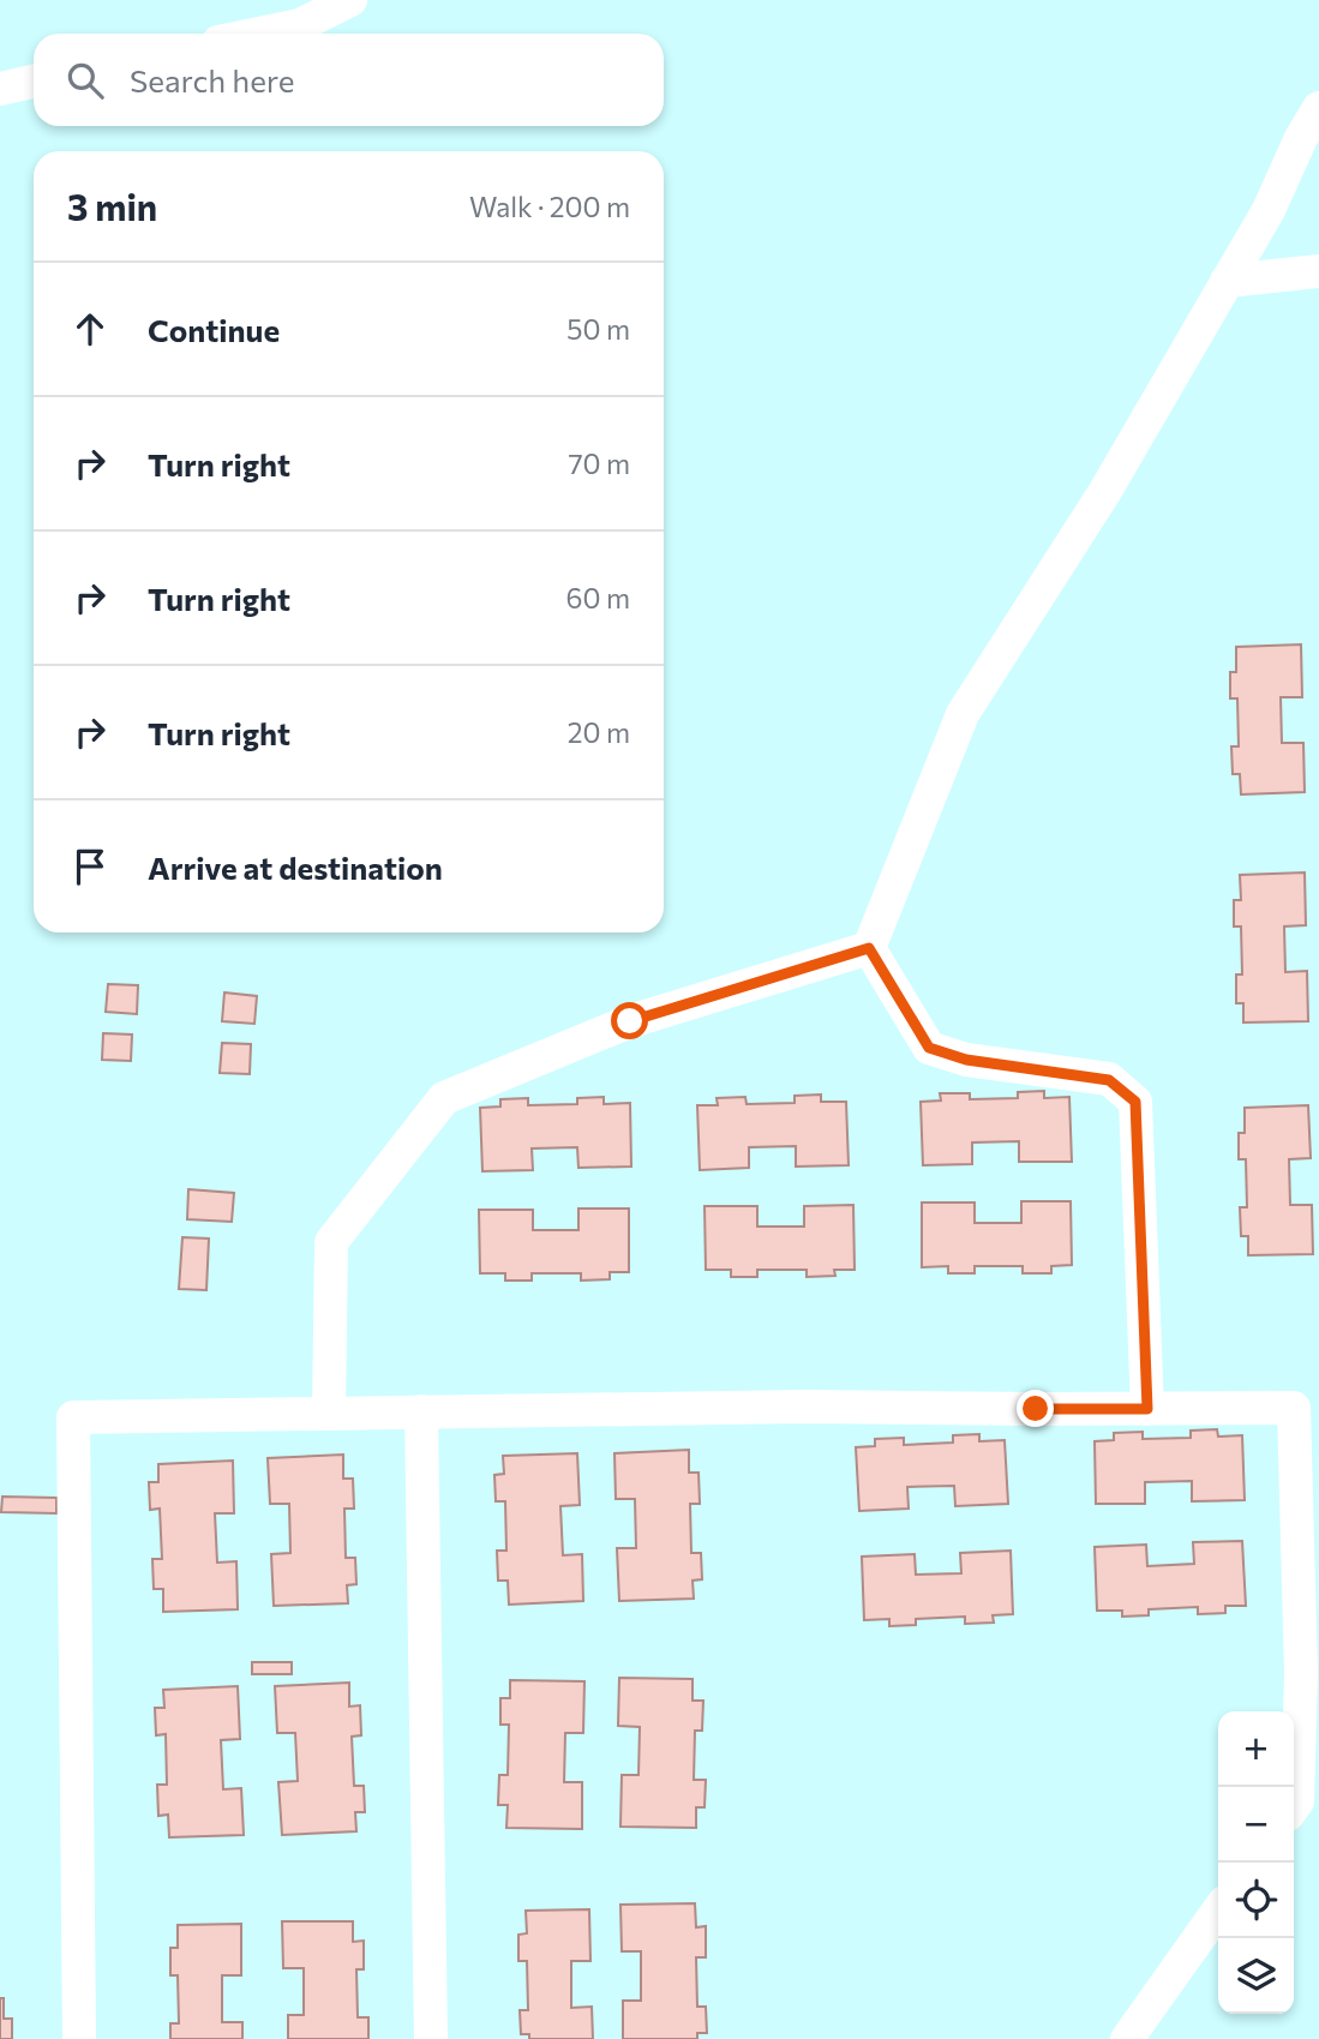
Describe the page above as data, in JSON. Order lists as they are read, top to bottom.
{
  "page": {
    "search": "Search here",
    "heading": ["3 min", "Walk · 200 m"],
    "list": [
      ["Continue", "50 m"],
      ["Turn right", "70 m"],
      ["Turn right", "60 m"],
      ["Turn right", "20 m"],
      "Arrive at destination"
    ],
    "map_buttons": ["+", "−"]
  }
}
